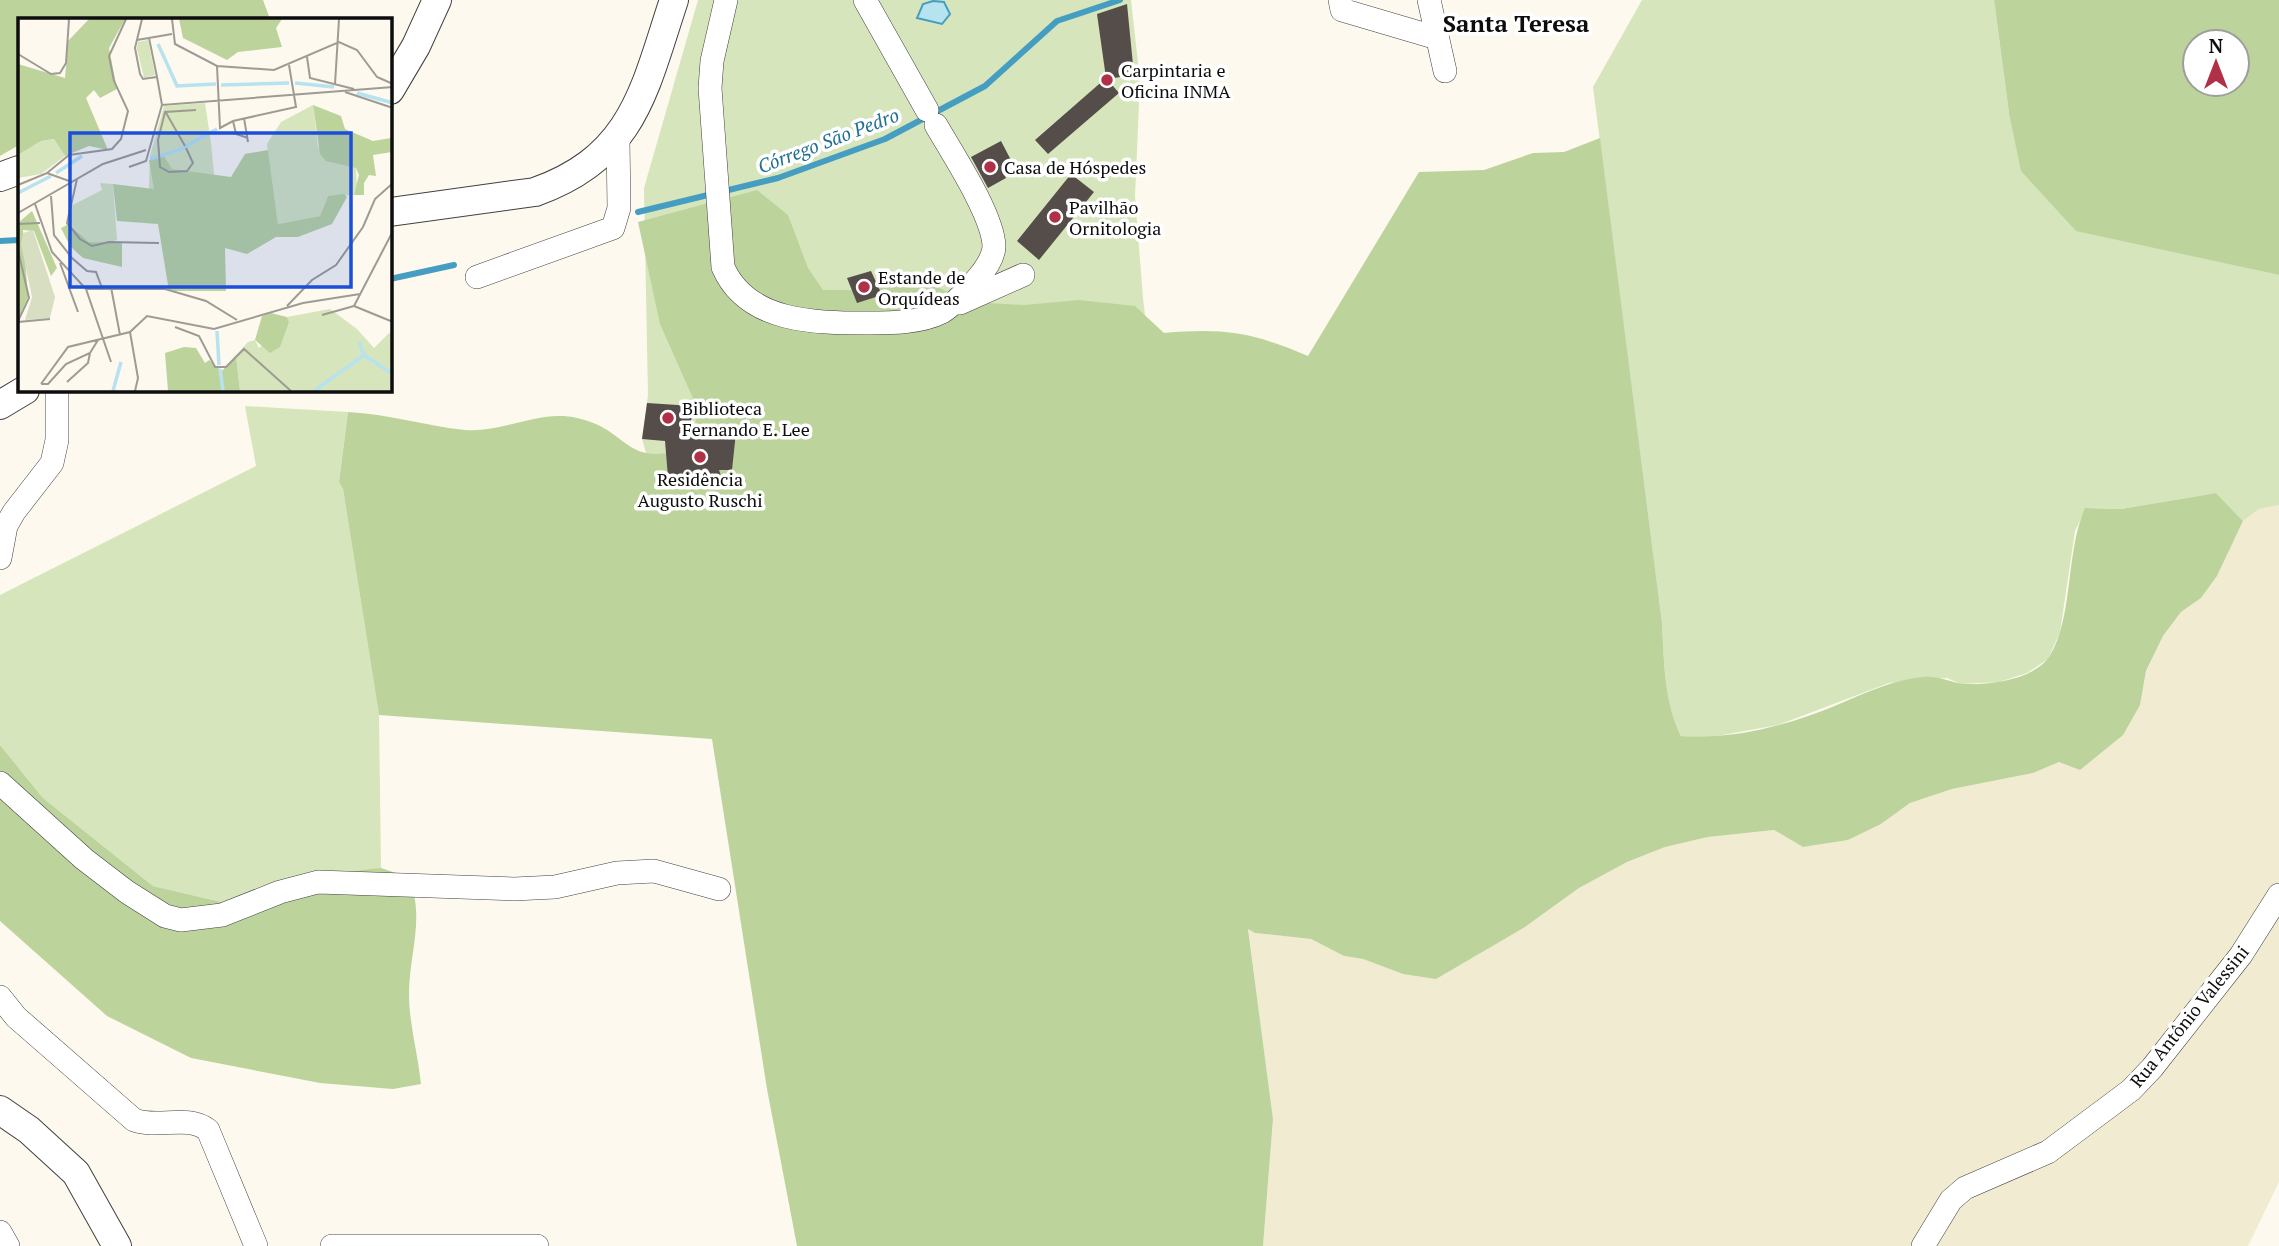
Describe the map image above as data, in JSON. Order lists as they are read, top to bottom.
{
  "streets": {
    "street": ["Rua Antônio Valessini"]
  },
  "districts": ["Santa Teresa"],
  "water": ["Córrego São Pedro"],
  "places": [
    "Carpintaria e Oficina INMA",
    "Casa de Hóspedes",
    "Pavilhão Ornitologia",
    "Estande de Orquídeas",
    "Biblioteca Fernando E. Lee",
    "Residência Augusto Ruschi"
  ],
  "north": "top"
}
